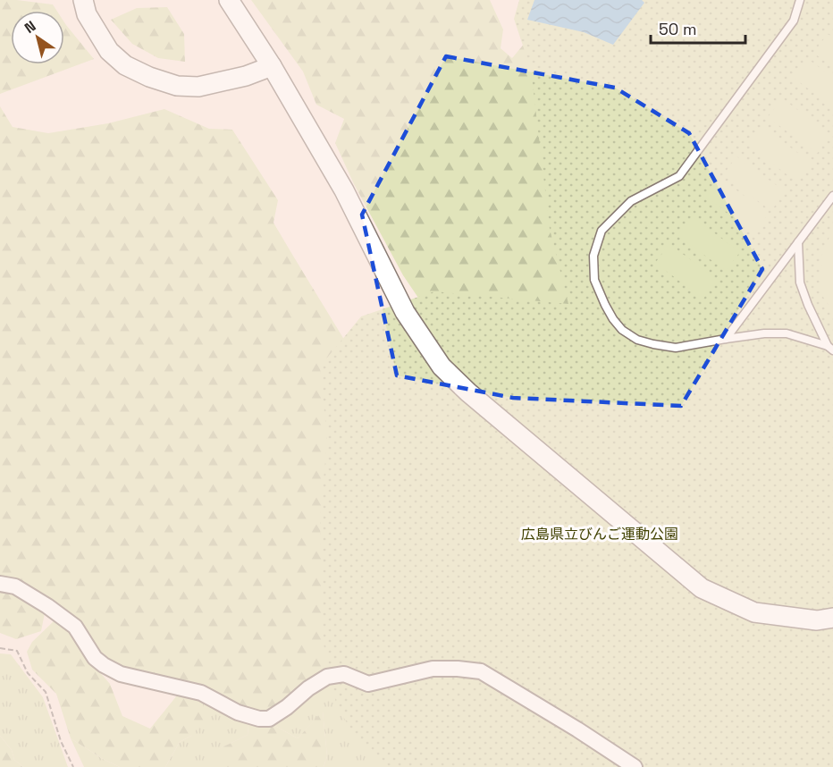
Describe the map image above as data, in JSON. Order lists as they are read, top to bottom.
{
  "parks": ["広島県立びんご運動公園"],
  "scale_bar": "50 m",
  "north": "top left"
}
